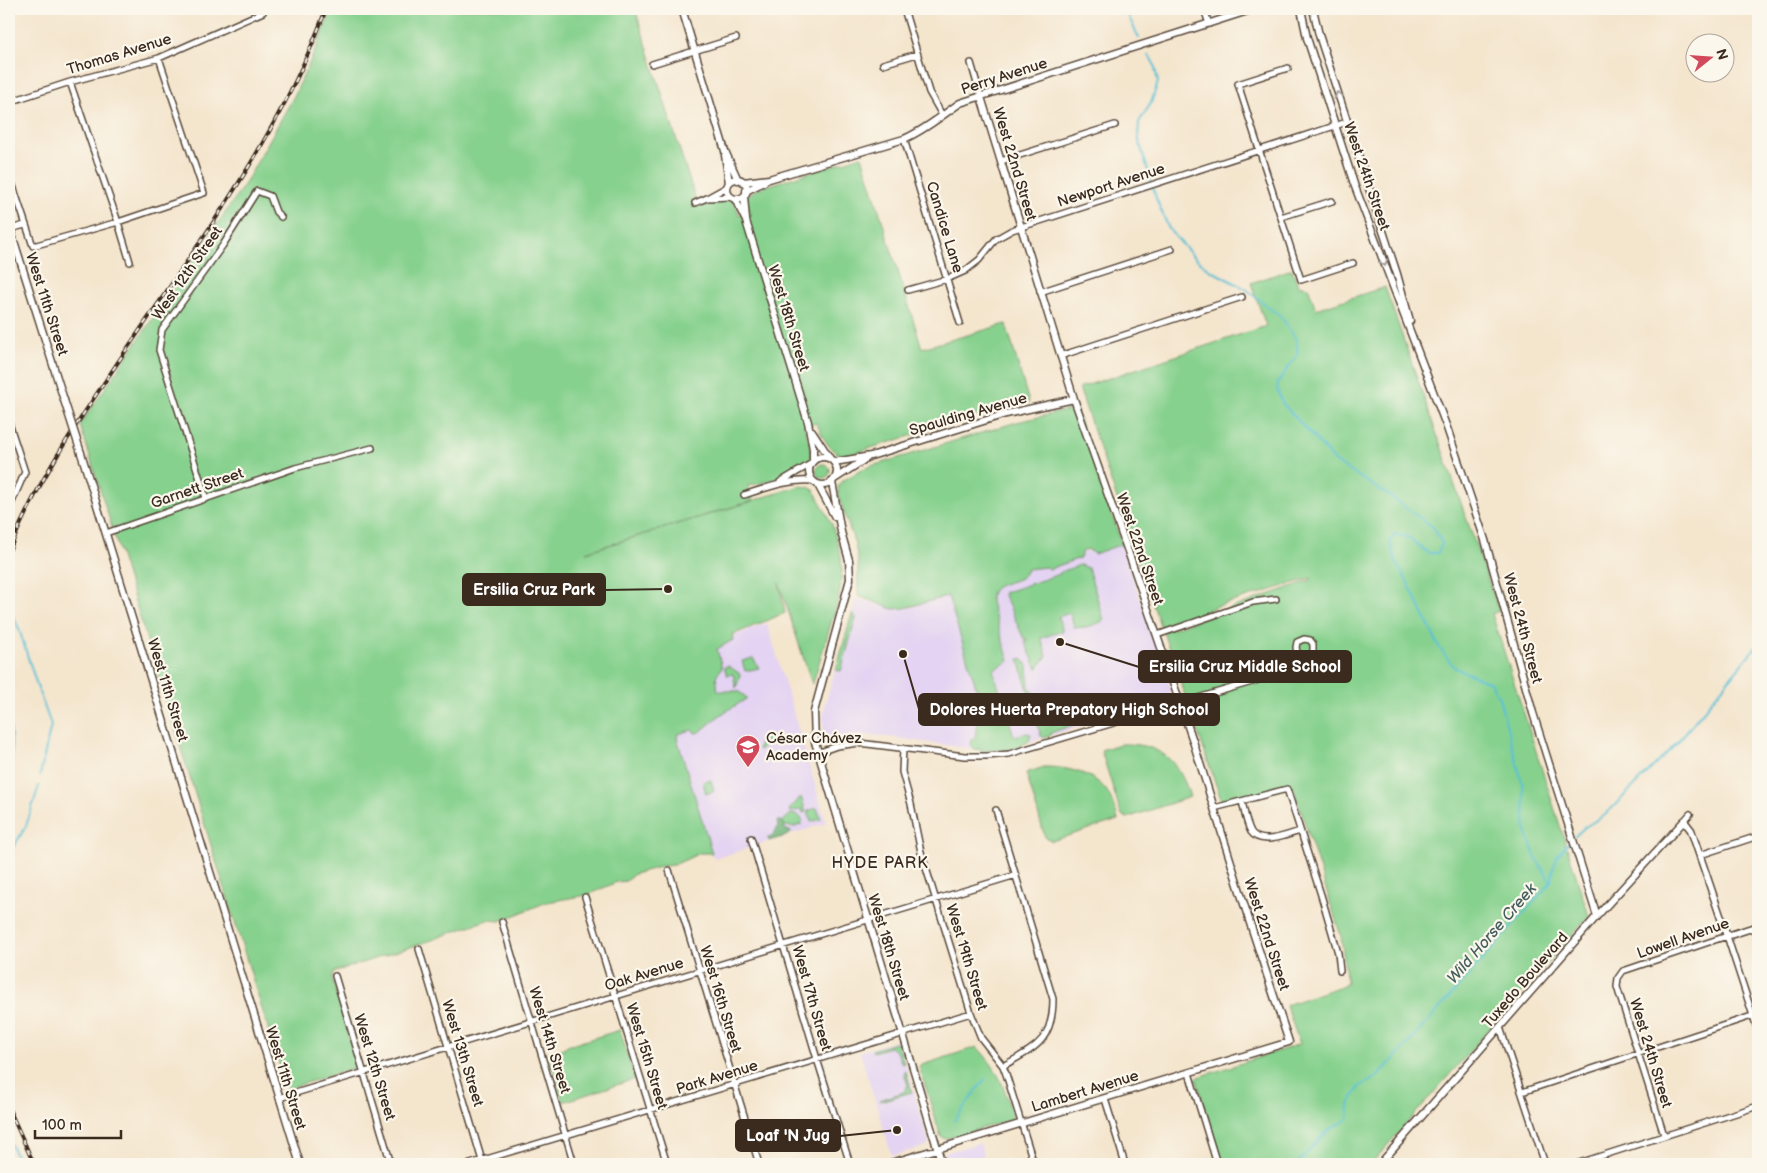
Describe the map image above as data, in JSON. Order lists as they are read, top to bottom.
{
  "streets": {
    "street": [
      "Thomas Avenue",
      "Perry Avenue",
      "West 22nd Street",
      "West 24th Street",
      "Newport Avenue",
      "Candice Lane",
      "West 12th Street",
      "West 11th Street",
      "West 18th Street",
      "Spaulding Avenue",
      "Garnett Street",
      "Lowell Avenue",
      "West 19th Street",
      "Oak Avenue",
      "Tuxedo Boulevard",
      "West 17th Street",
      "West 16th Street",
      "West 14th Street",
      "West 13th Street",
      "West 15th Street",
      "Park Avenue",
      "Lambert Avenue"
    ]
  },
  "crossings": [
    ["Perry Avenue", "West 22nd Street"],
    ["Perry Avenue", "Candice Lane"],
    ["Perry Avenue", "West 18th Street"],
    ["West 22nd Street", "Newport Avenue"],
    ["West 22nd Street", "Spaulding Avenue"],
    ["West 22nd Street", "Lambert Avenue"],
    ["West 24th Street", "Newport Avenue"],
    ["West 24th Street", "Lowell Avenue"],
    ["West 24th Street", "Tuxedo Boulevard"],
    ["Newport Avenue", "Candice Lane"],
    ["West 12th Street", "Garnett Street"],
    ["West 12th Street", "Oak Avenue"],
    ["West 11th Street", "Garnett Street"],
    ["West 11th Street", "Oak Avenue"],
    ["West 18th Street", "Spaulding Avenue"],
    ["West 18th Street", "Oak Avenue"],
    ["West 18th Street", "Park Avenue"],
    ["West 18th Street", "Lambert Avenue"],
    ["West 19th Street", "Oak Avenue"],
    ["West 19th Street", "Park Avenue"],
    ["West 19th Street", "Lambert Avenue"],
    ["Oak Avenue", "West 17th Street"],
    ["Oak Avenue", "West 16th Street"],
    ["Oak Avenue", "West 14th Street"],
    ["Oak Avenue", "West 13th Street"],
    ["Oak Avenue", "West 15th Street"],
    ["West 17th Street", "Park Avenue"],
    ["West 16th Street", "Park Avenue"],
    ["West 14th Street", "Park Avenue"],
    ["West 13th Street", "Park Avenue"],
    ["West 15th Street", "Park Avenue"]
  ],
  "districts": ["HYDE PARK"],
  "water": ["Wild Horse Creek"],
  "places": {
    "other": [
      "Ersilia Cruz Park",
      "Ersilia Cruz Middle School",
      "Dolores Huerta Prepatory High School",
      "Loaf 'N Jug"
    ],
    "school or university": ["César Chávez Academy"]
  },
  "scale_bar": "100 m",
  "north": "right"
}
